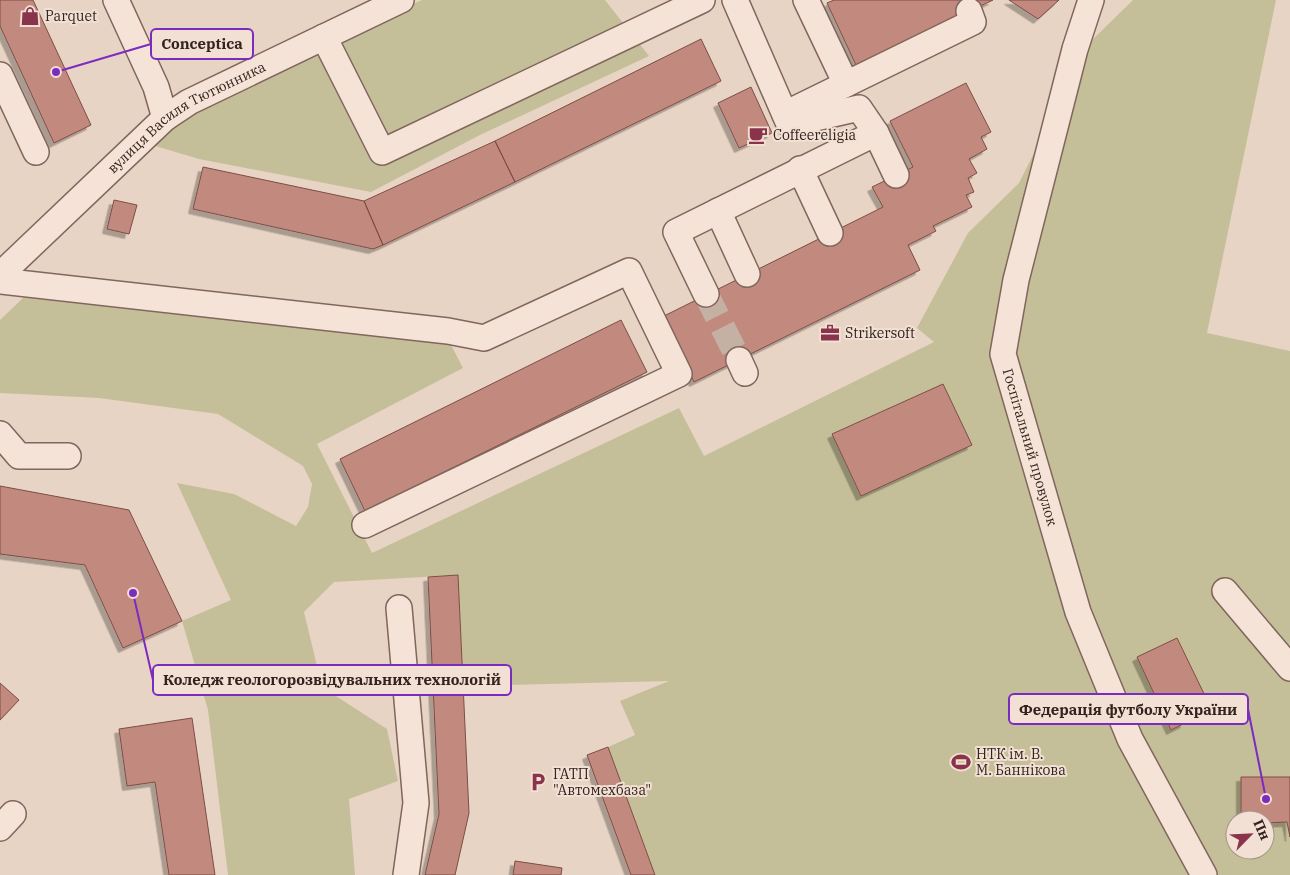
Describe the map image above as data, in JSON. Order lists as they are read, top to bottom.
{
  "streets": {
    "street": ["вулиця Василя Тютюнника", "Госпітальний провулок"]
  },
  "places": {
    "shop": ["Parquet"],
    "other": ["Conceptica", "Коледж геологорозвідувальних технологій", "Федерація футболу України"],
    "cafe": ["Coffeereligia"],
    "office": ["Strikersoft"],
    "sports": ["НТК ім. В. М. Баннікова"],
    "parking": ["ГАТП \"Автомехбаза\""]
  },
  "north": "top right"
}
